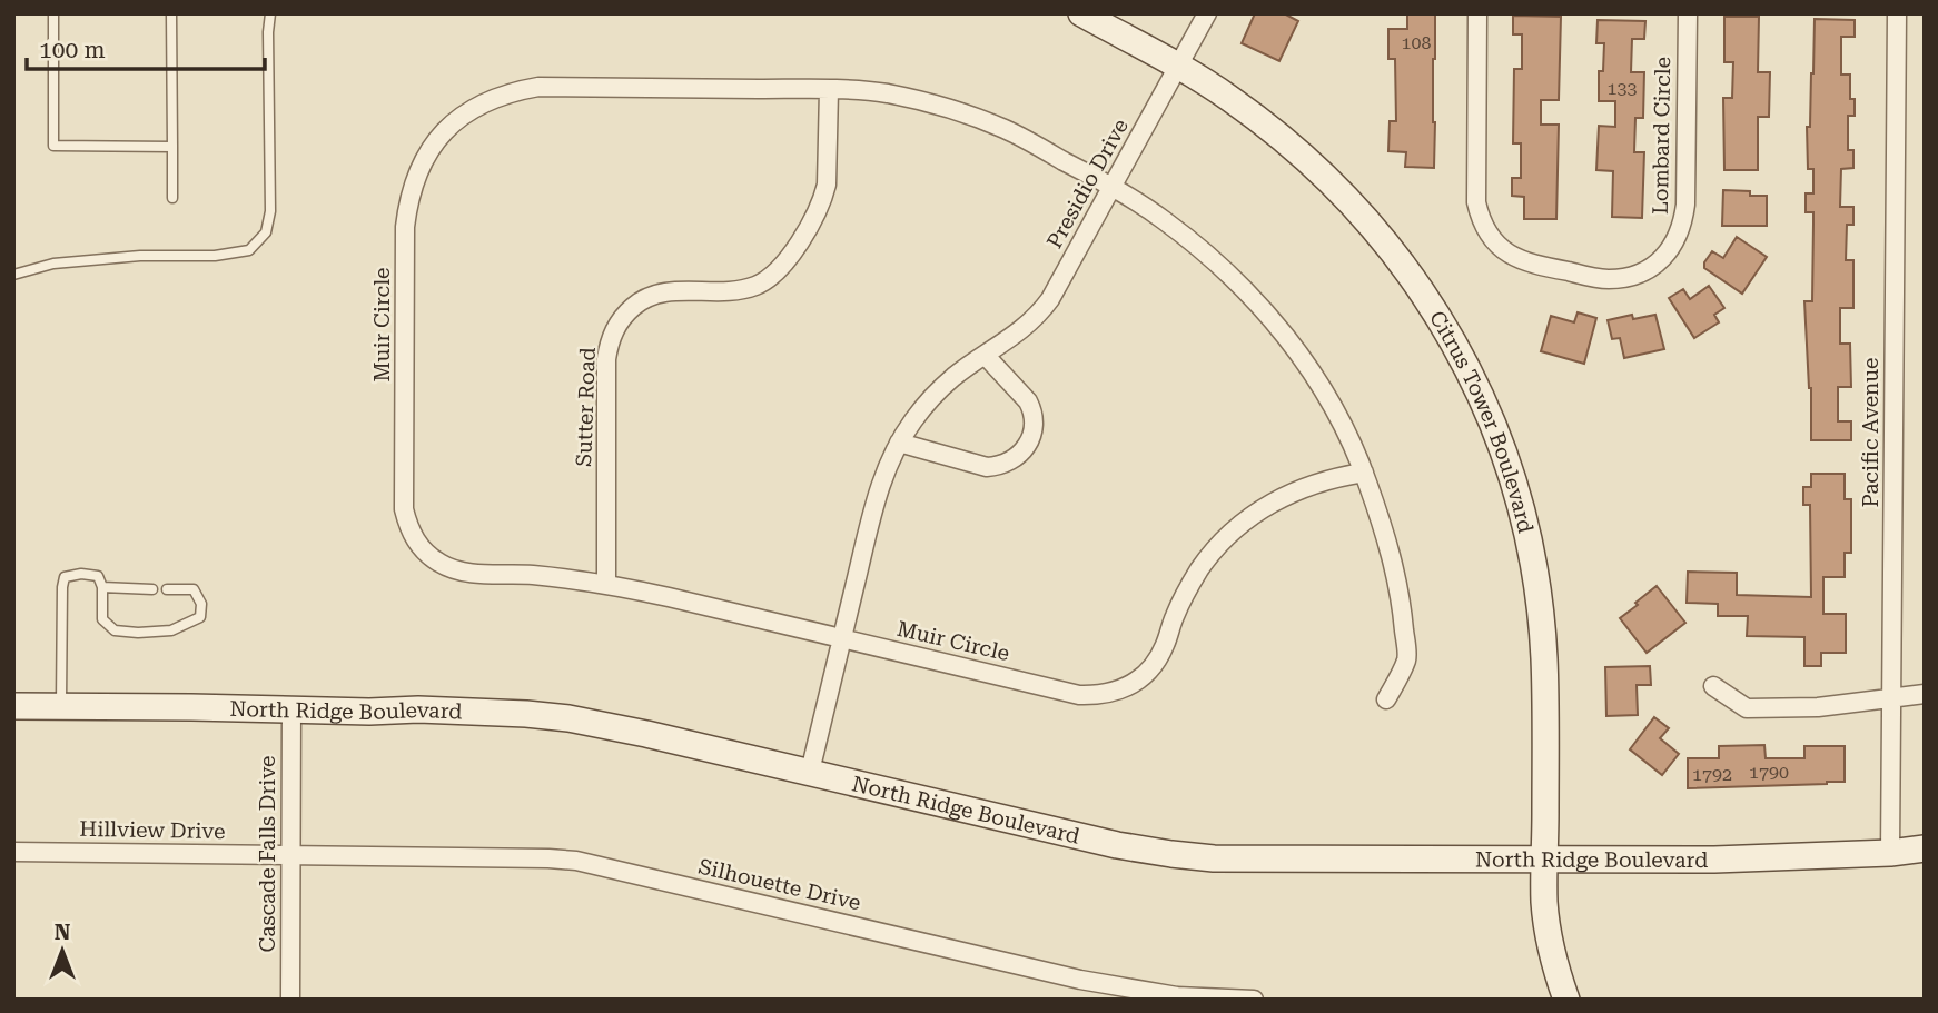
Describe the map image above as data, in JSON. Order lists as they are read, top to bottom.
{
  "streets": {
    "street": [
      "Lombard Circle",
      "Presidio Drive",
      "Muir Circle",
      "Sutter Road",
      "Citrus Tower Boulevard",
      "Pacific Avenue",
      "North Ridge Boulevard",
      "Hillview Drive",
      "Cascade Falls Drive",
      "Silhouette Drive"
    ]
  },
  "crossings": [
    ["Presidio Drive", "Muir Circle"],
    ["Presidio Drive", "Citrus Tower Boulevard"],
    ["Presidio Drive", "North Ridge Boulevard"],
    ["Muir Circle", "Sutter Road"],
    ["Citrus Tower Boulevard", "North Ridge Boulevard"],
    ["Pacific Avenue", "North Ridge Boulevard"],
    ["North Ridge Boulevard", "Cascade Falls Drive"],
    ["Hillview Drive", "Cascade Falls Drive"],
    ["Hillview Drive", "Silhouette Drive"],
    ["Cascade Falls Drive", "Silhouette Drive"]
  ],
  "house_numbers": [
    "108",
    "133",
    "1790",
    "1792"
  ],
  "scale_bar": "100 m",
  "north": "top"
}
